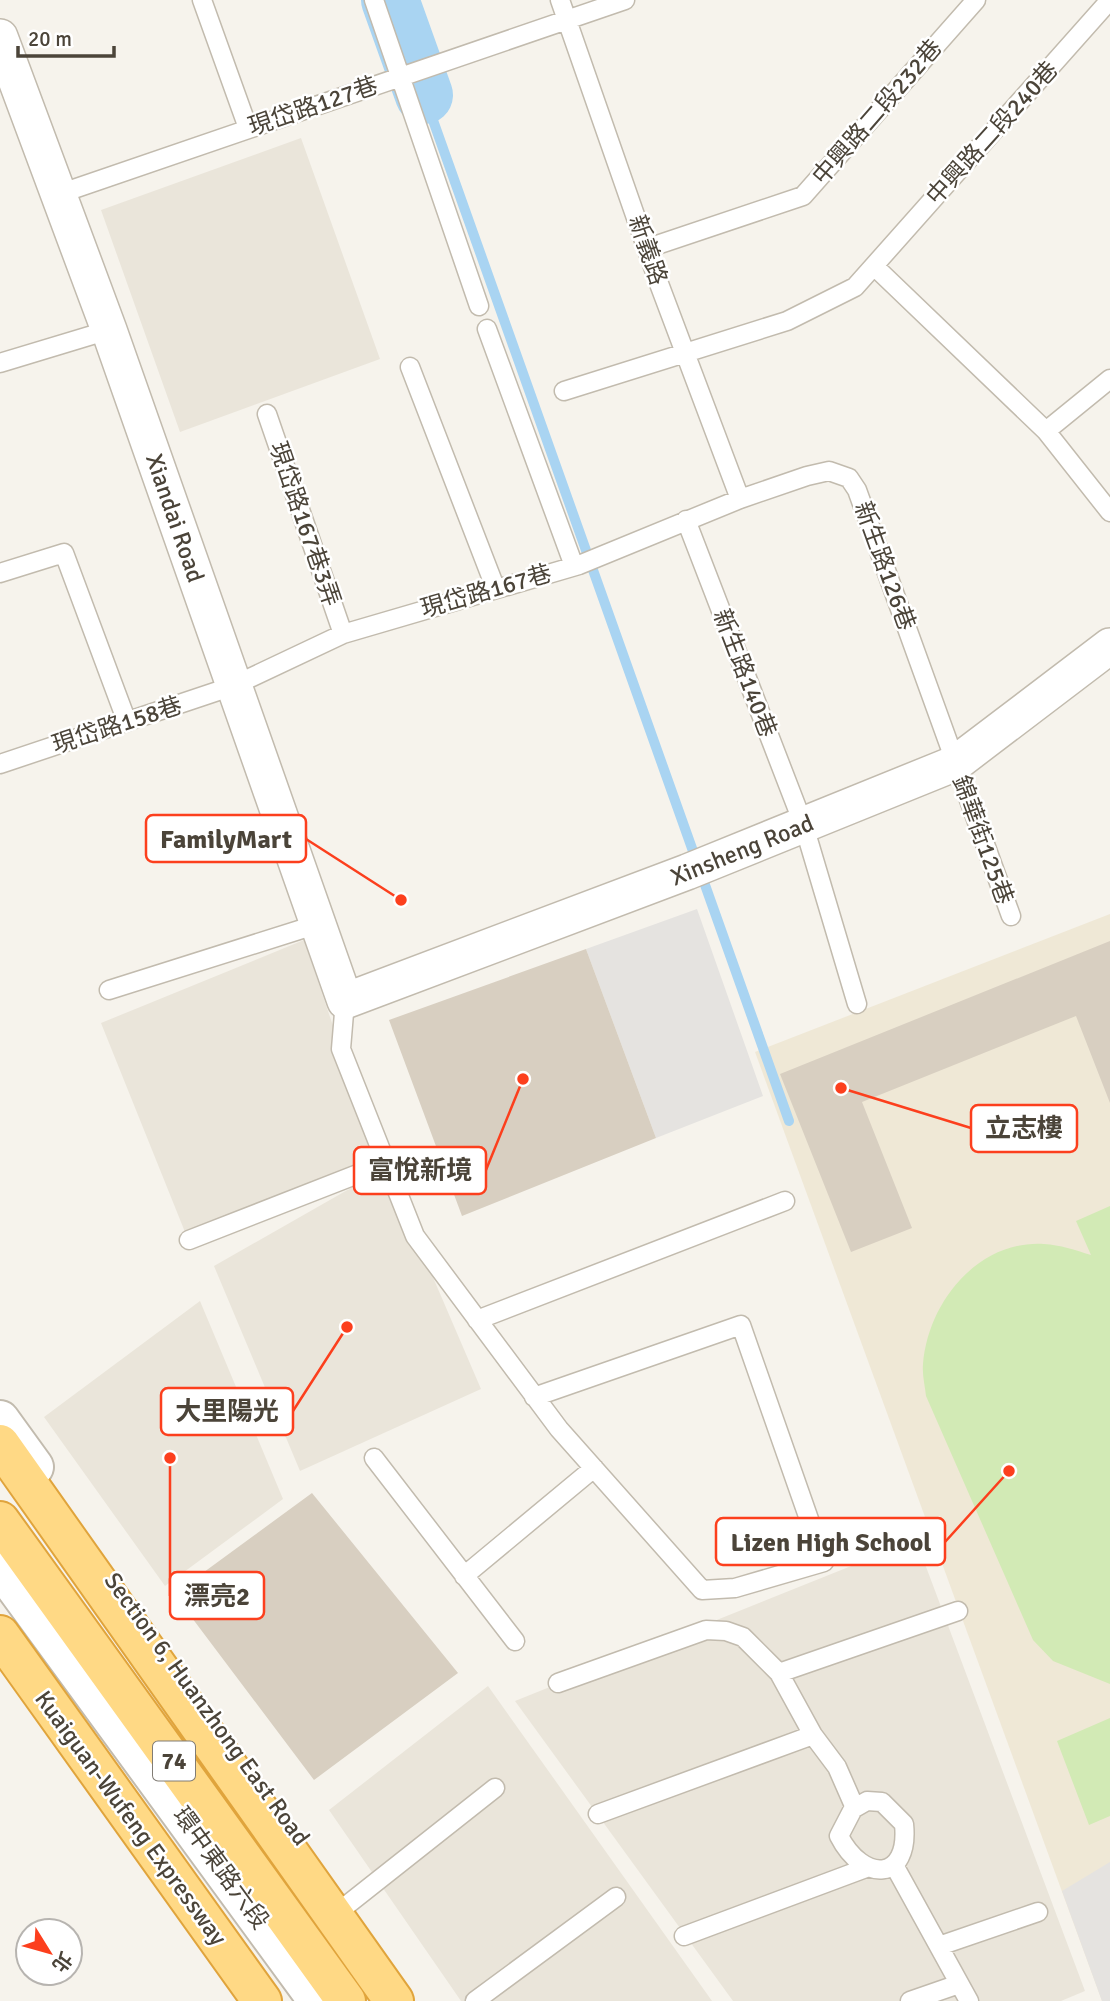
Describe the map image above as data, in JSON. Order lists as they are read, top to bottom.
{
  "streets": {
    "highway": ["74", "Kuaiguan-Wufeng Expressway"],
    "street": [
      "Xiandai Road",
      "Xinsheng Road",
      "Section 6, Huanzhong East Road",
      "環中東路六段"
    ],
    "lane": [
      "現岱路127巷",
      "中興路二段232巷",
      "中興路二段240巷",
      "新義路",
      "現岱路167巷3弄",
      "新生路126巷",
      "現岱路167巷",
      "新生路140巷",
      "現岱路158巷",
      "錦華街125巷"
    ]
  },
  "crossings": [
    ["現岱路127巷", "新義路"],
    ["現岱路127巷", "Xiandai Road"],
    ["中興路二段232巷", "新義路"],
    ["中興路二段240巷", "新義路"],
    ["新義路", "新生路126巷"],
    ["新義路", "現岱路167巷"],
    ["Xiandai Road", "現岱路167巷"],
    ["Xiandai Road", "現岱路158巷"],
    ["Xiandai Road", "Xinsheng Road"],
    ["現岱路167巷3弄", "現岱路167巷"],
    ["新生路126巷", "現岱路167巷"],
    ["新生路126巷", "錦華街125巷"],
    ["新生路126巷", "Xinsheng Road"],
    ["現岱路167巷", "新生路140巷"],
    ["現岱路167巷", "現岱路158巷"],
    ["新生路140巷", "Xinsheng Road"],
    ["錦華街125巷", "Xinsheng Road"]
  ],
  "places": [
    "FamilyMart",
    "富悅新境",
    "立志樓",
    "大里陽光",
    "漂亮2",
    "Lizen High School"
  ],
  "scale_bar": "20 m",
  "north": "bottom right"
}
